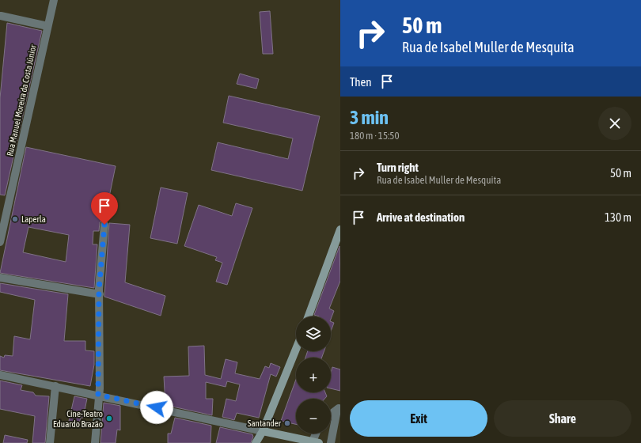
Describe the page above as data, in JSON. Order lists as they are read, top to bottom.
{
  "streets": {
    "street": ["Rua Manuel Moreira da Costa Júnior"]
  },
  "places": ["Laperla", "Cine-Teatro Eduardo Brazão", "Santander"],
  "page": {
    "turn": ["50 m", "Rua de Isabel Muller de Mesquita"],
    "then": "Then",
    "heading": ["3 min", "180 m · 15:50"],
    "list": [
      {
        "name": "Turn right",
        "note": "Rua de Isabel Muller de Mesquita",
        "value": "50 m"
      },
      {
        "name": "Arrive at destination",
        "value": "130 m"
      }
    ],
    "map_buttons": ["+", "−"],
    "buttons": ["Exit", "Share"]
  }
}
